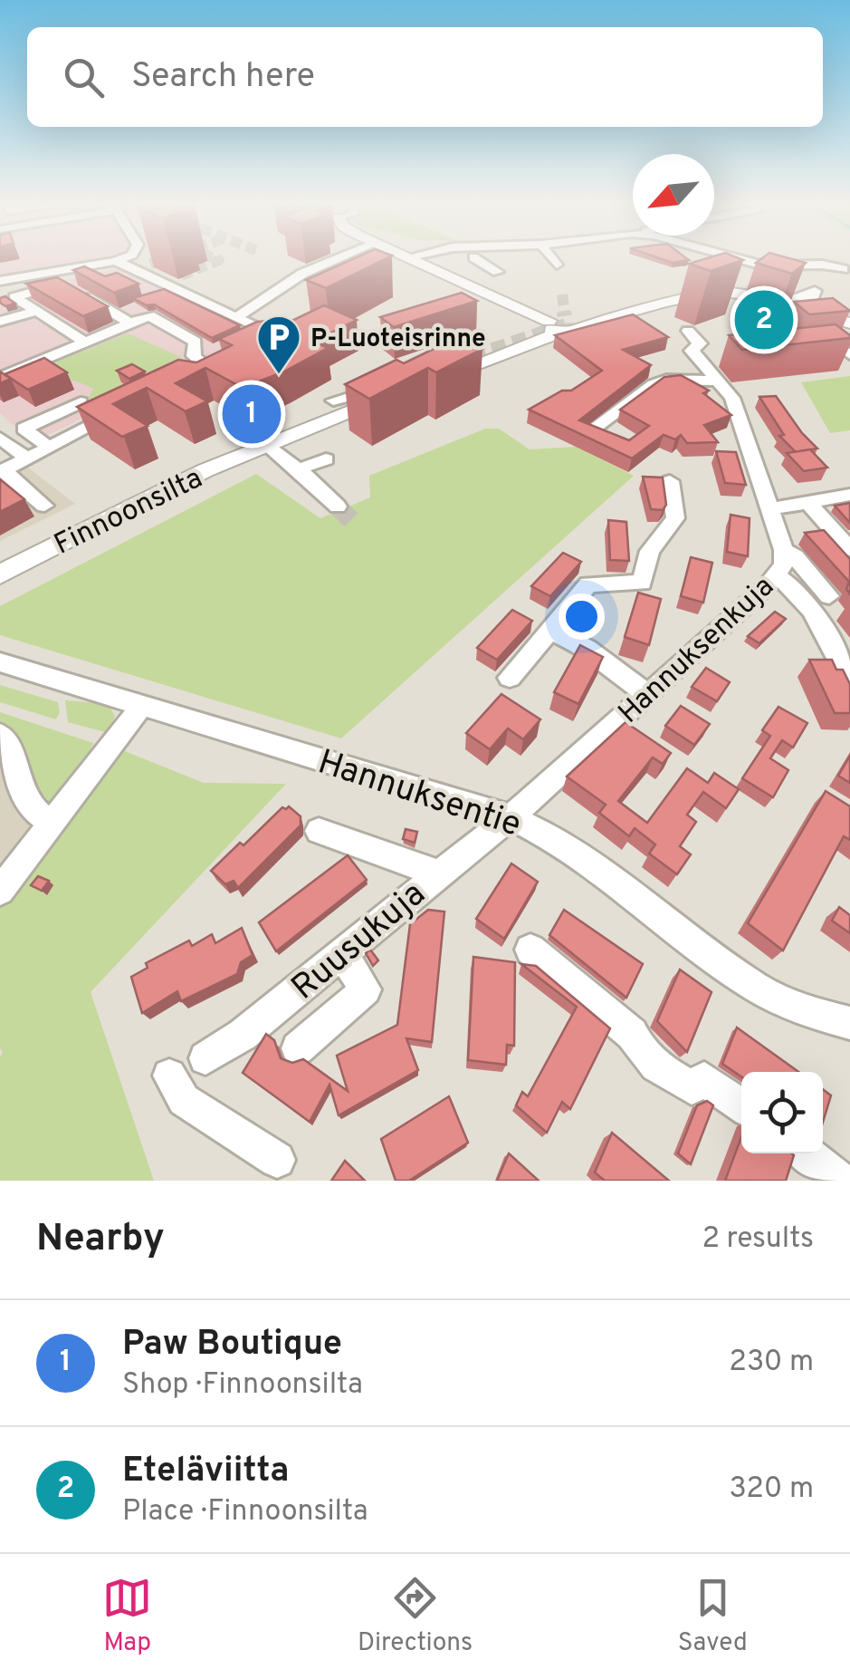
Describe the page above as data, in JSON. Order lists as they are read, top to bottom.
{
  "streets": {
    "main road": ["Finnoonsilta"],
    "street": ["Hannuksenkuja", "Hannuksentie", "Ruusukuja"]
  },
  "crossings": [
    ["Hannuksenkuja", "Hannuksentie"],
    ["Hannuksenkuja", "Ruusukuja"],
    ["Hannuksentie", "Ruusukuja"]
  ],
  "places": {
    "parking": ["P-Luoteisrinne"]
  },
  "north": "bottom left",
  "page": {
    "search": "Search here",
    "pins": ["2", "1"],
    "heading": ["Nearby", "2 results"],
    "list": [
      {
        "mark": "1",
        "name": "Paw Boutique",
        "note": "Shop · Finnoonsilta",
        "value": "230 m"
      },
      {
        "mark": "2",
        "name": "Eteläviitta",
        "note": "Place · Finnoonsilta",
        "value": "320 m"
      }
    ],
    "nav": ["Map", "Directions", "Saved"]
  }
}
